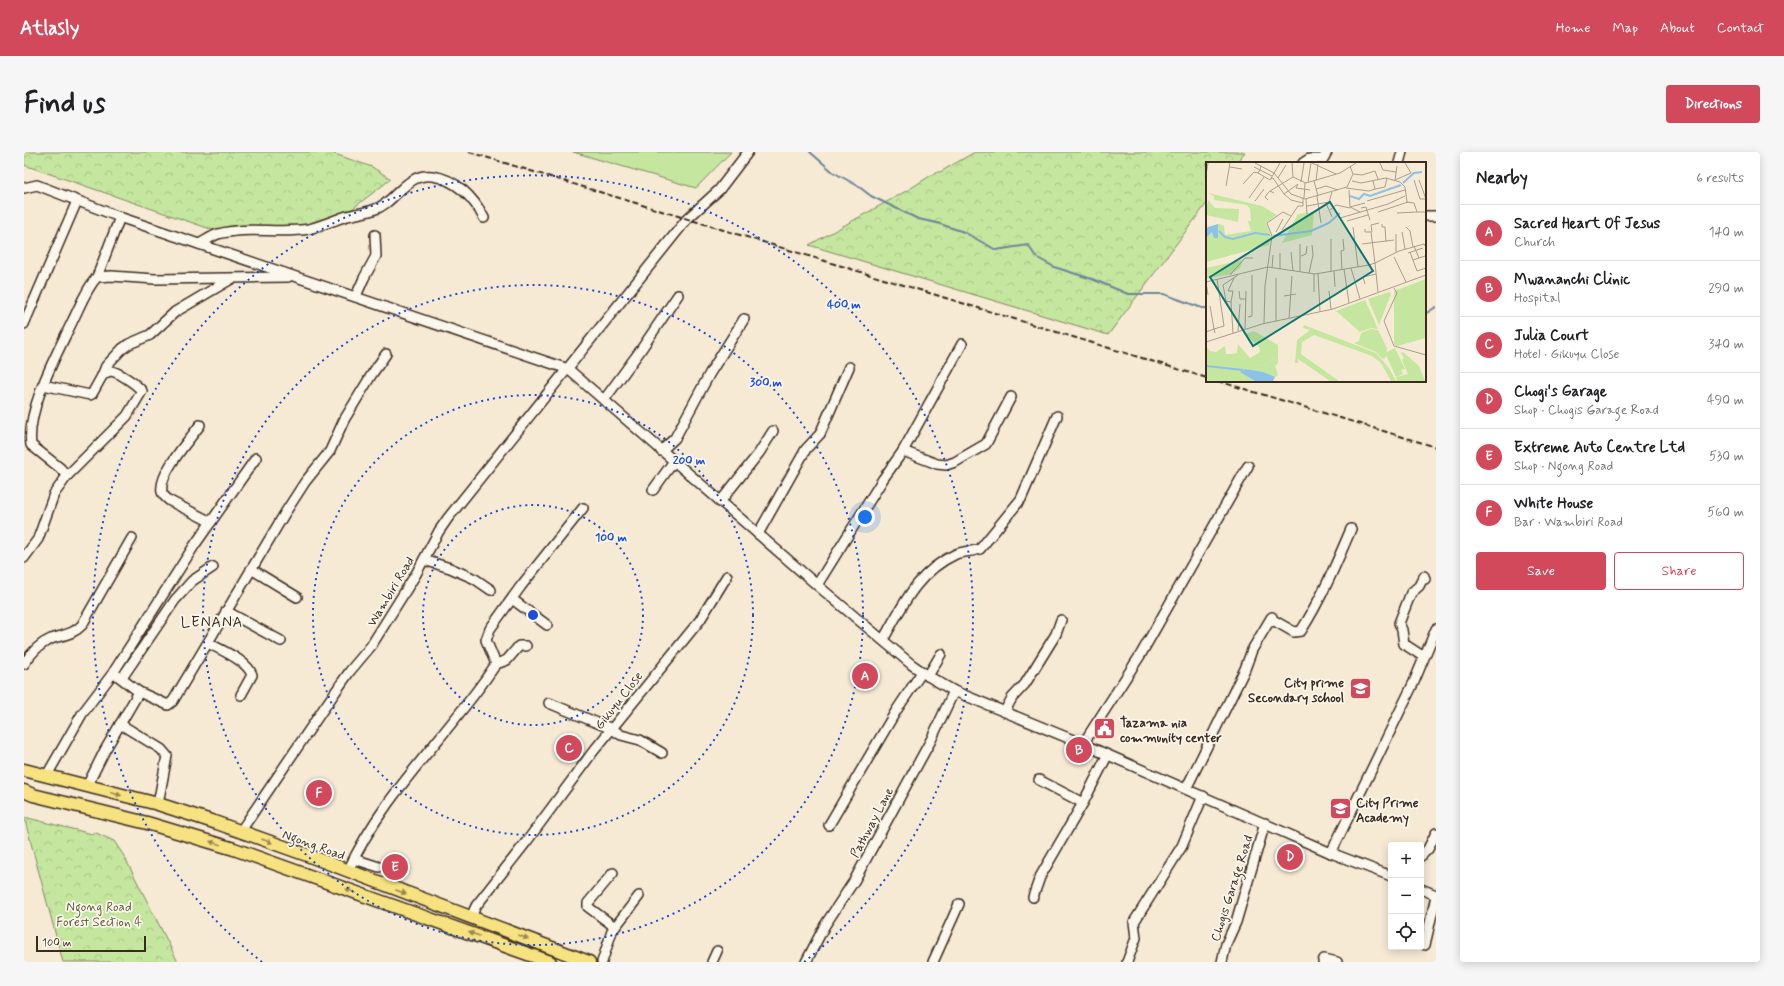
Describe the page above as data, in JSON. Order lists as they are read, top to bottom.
{
  "streets": {
    "main road": ["Ngong Road"],
    "street": [
      "Wambiri Road",
      "Gikuyu Close",
      "Pathway Lane",
      "Chogis Garage Road"
    ]
  },
  "crossings": [
    ["Wambiri Road", "Ngong Road"],
    ["Gikuyu Close", "Ngong Road"]
  ],
  "districts": ["LENANA"],
  "parks": ["Ngong Road Forest Section 4"],
  "places": {
    "school or university": ["City prime Secondary school", "City Prime Academy"],
    "public building": ["Tazama nia community center"]
  },
  "scale_bar": "100 m",
  "page": {
    "header": "Atlasly",
    "nav": [
      "Home",
      "Map",
      "About",
      "Contact"
    ],
    "buttons": [
      "Directions",
      ["Save", "Share"]
    ],
    "title": "Find us",
    "heading": ["Nearby", "6 results"],
    "list": [
      {
        "mark": "A",
        "name": "Sacred Heart Of Jesus",
        "note": "Church",
        "value": "140 m"
      },
      {
        "mark": "B",
        "name": "Mwananchi Clinic",
        "note": "Hospital",
        "value": "290 m"
      },
      {
        "mark": "C",
        "name": "Julia Court",
        "note": "Hotel · Gikuyu Close",
        "value": "340 m"
      },
      {
        "mark": "D",
        "name": "Chogi's Garage",
        "note": "Shop · Chogis Garage Road",
        "value": "490 m"
      },
      {
        "mark": "E",
        "name": "Extreme Auto Centre Ltd",
        "note": "Shop · Ngong Road",
        "value": "530 m"
      },
      {
        "mark": "F",
        "name": "White House",
        "note": "Bar · Wambiri Road",
        "value": "560 m"
      }
    ],
    "pins": [
      "A",
      "C",
      "B",
      "F",
      "D",
      "E"
    ],
    "map_buttons": ["+", "−"],
    "scale": "100 m"
  },
  "rings": [
    "400 m",
    "300 m",
    "200 m",
    "100 m"
  ]
}
